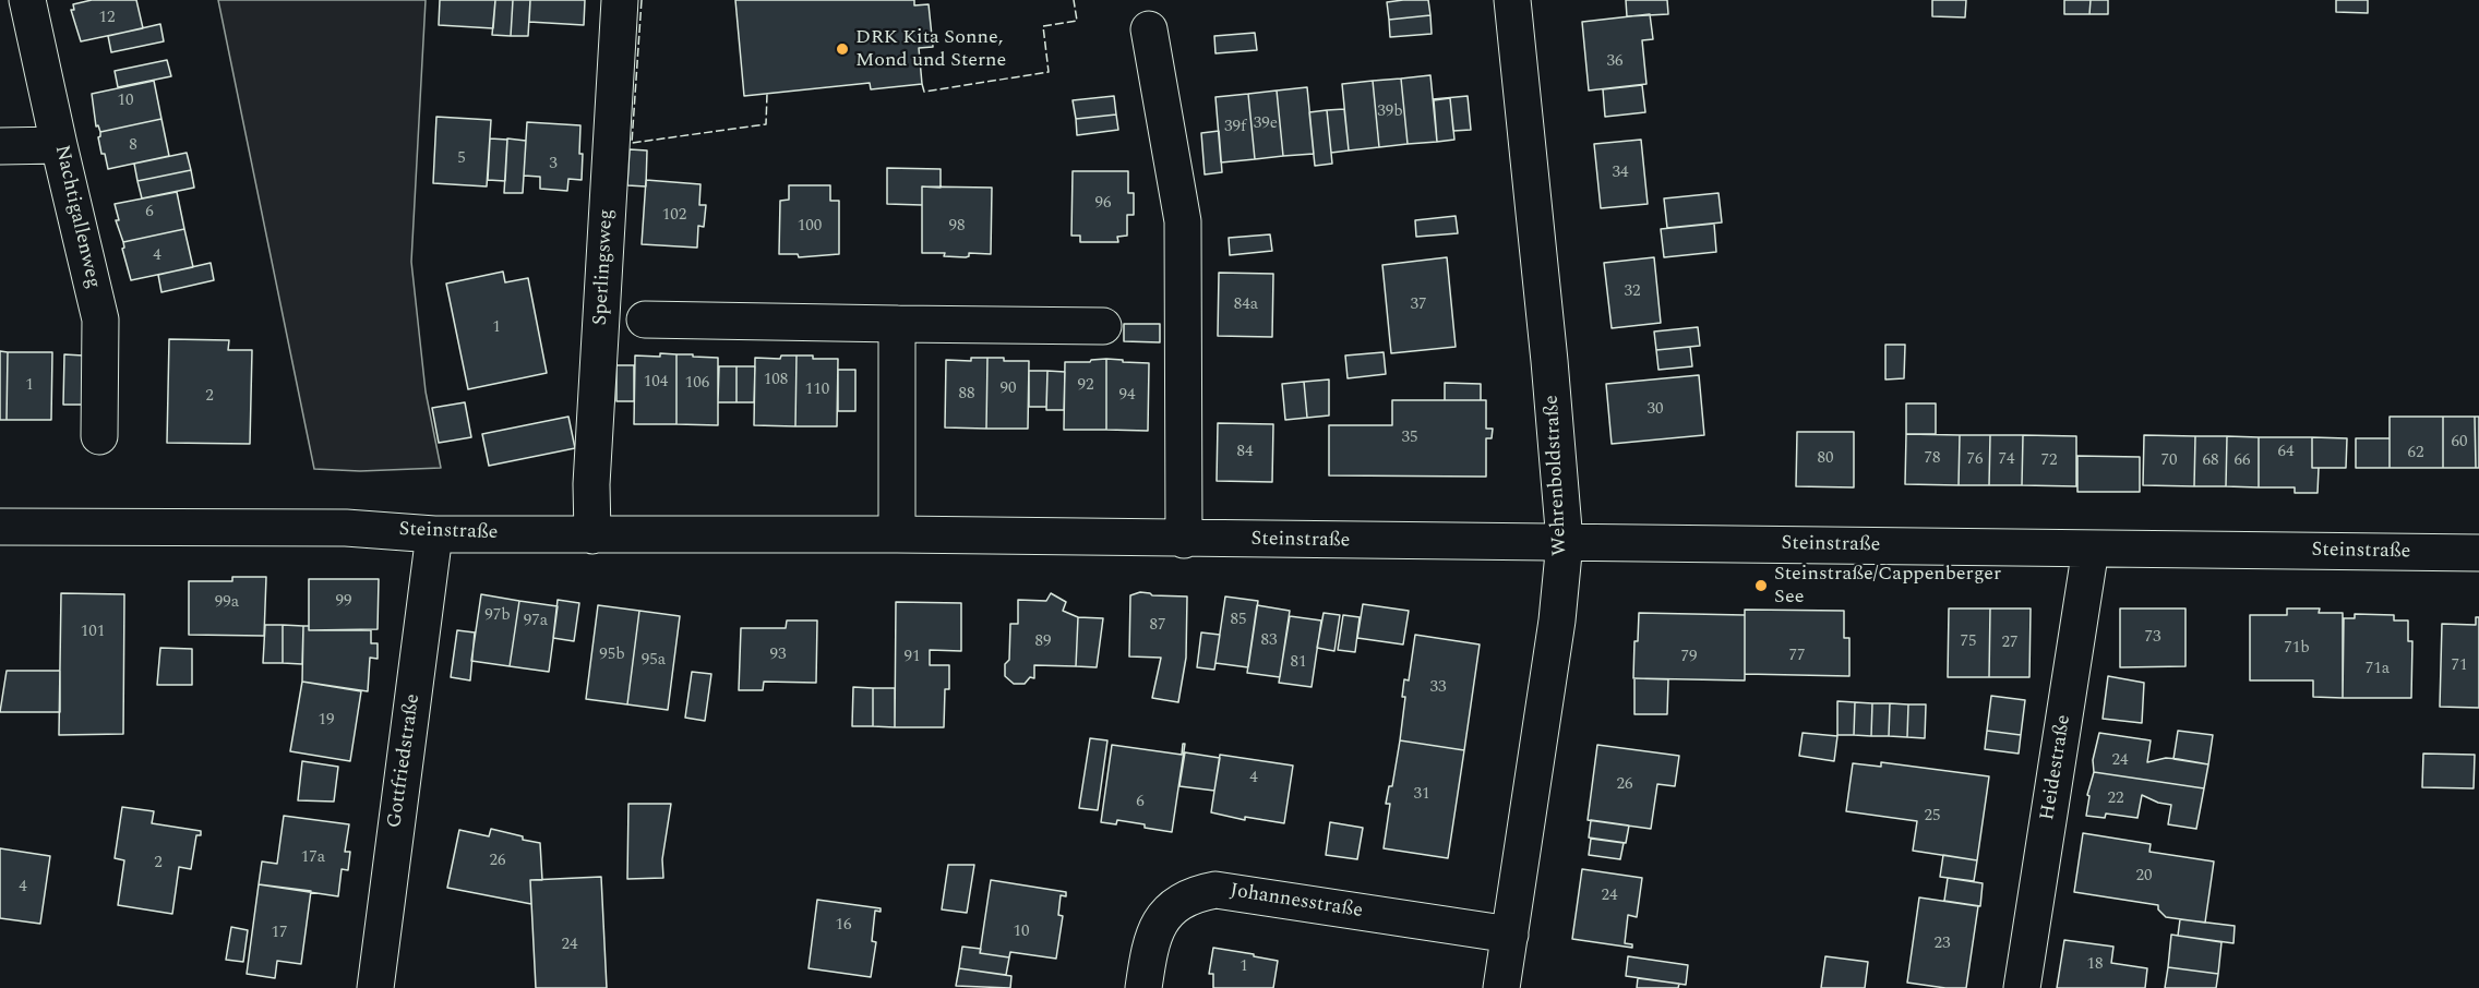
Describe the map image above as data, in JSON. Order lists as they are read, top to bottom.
{
  "streets": {
    "street": [
      "Nachtigallenweg",
      "Sperlingsweg",
      "Wehrenboldstraße",
      "Steinstraße",
      "Gottfriedstraße",
      "Heidestraße",
      "Johannesstraße"
    ]
  },
  "crossings": [
    ["Sperlingsweg", "Steinstraße"],
    ["Wehrenboldstraße", "Steinstraße"],
    ["Wehrenboldstraße", "Johannesstraße"],
    ["Steinstraße", "Gottfriedstraße"],
    ["Steinstraße", "Heidestraße"]
  ],
  "places": ["DRK Kita Sonne, Mond und Sterne", "Steinstraße/Cappenberger See"],
  "house_numbers": [
    "12",
    "36",
    "10",
    "39b",
    "39e",
    "39f",
    "8",
    "5",
    "3",
    "34",
    "96",
    "6",
    "102",
    "100",
    "98",
    "4",
    "32",
    "84a",
    "37",
    "1",
    "108",
    "104",
    "106",
    "1",
    "92",
    "90",
    "110",
    "88",
    "94",
    "2",
    "30",
    "35",
    "60",
    "84",
    "64",
    "62",
    "80",
    "78",
    "76",
    "74",
    "72",
    "70",
    "68",
    "66",
    "99",
    "99a",
    "97b",
    "85",
    "97a",
    "87",
    "101",
    "73",
    "83",
    "89",
    "75",
    "27",
    "71b",
    "95b",
    "93",
    "77",
    "91",
    "79",
    "95a",
    "81",
    "71",
    "71a",
    "33",
    "19",
    "24",
    "4",
    "26",
    "31",
    "22",
    "6",
    "25",
    "17a",
    "26",
    "2",
    "20",
    "4",
    "24",
    "16",
    "10",
    "17",
    "23",
    "24",
    "18",
    "1"
  ]
}
